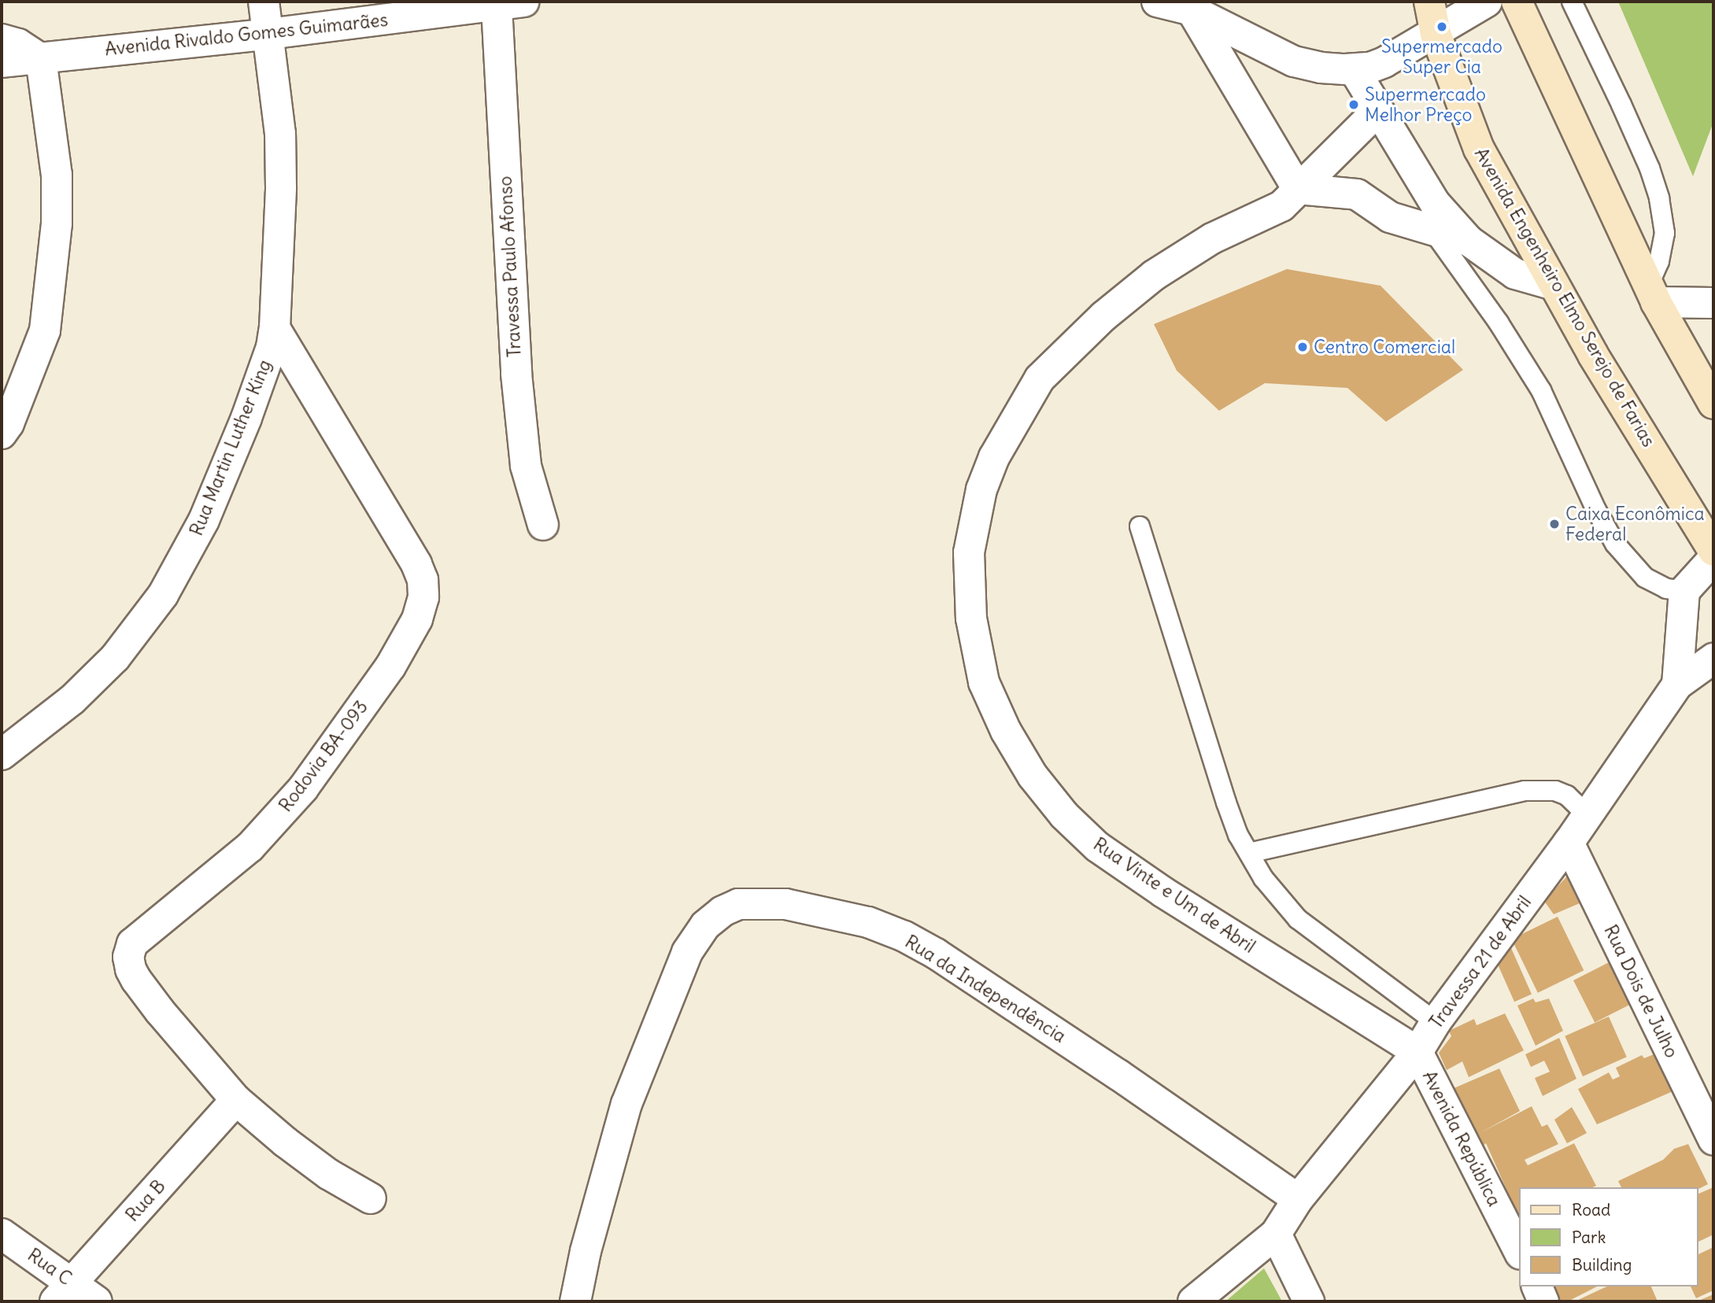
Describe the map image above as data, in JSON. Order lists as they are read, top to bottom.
{
  "streets": {
    "main road": ["Avenida Engenheiro Elmo Serejo de Farias"],
    "street": [
      "Avenida Rivaldo Gomes Guimarães",
      "Travessa Paulo Afonso",
      "Rua Martin Luther King",
      "Rodovia BA-093",
      "Rua Vinte e Um de Abril",
      "Travessa 21 de Abril",
      "Rua da Independência",
      "Rua Dois de Julho",
      "Avenida República",
      "Rua B",
      "Rua C"
    ]
  },
  "crossings": [
    ["Avenida Rivaldo Gomes Guimarães", "Travessa Paulo Afonso"],
    ["Avenida Rivaldo Gomes Guimarães", "Rua Martin Luther King"],
    ["Rua Martin Luther King", "Rodovia BA-093"],
    ["Rodovia BA-093", "Rua B"],
    ["Rua Vinte e Um de Abril", "Travessa 21 de Abril"],
    ["Rua Vinte e Um de Abril", "Avenida República"],
    ["Travessa 21 de Abril", "Rua da Independência"],
    ["Travessa 21 de Abril", "Rua Dois de Julho"],
    ["Travessa 21 de Abril", "Avenida República"],
    ["Rua B", "Rua C"]
  ],
  "places": [
    "Supermercado Super Cia",
    "Supermercado Melhor Preço",
    "Centro Comercial",
    "Caixa Econômica Federal"
  ],
  "legend": ["Road", "Park", "Building"]
}
